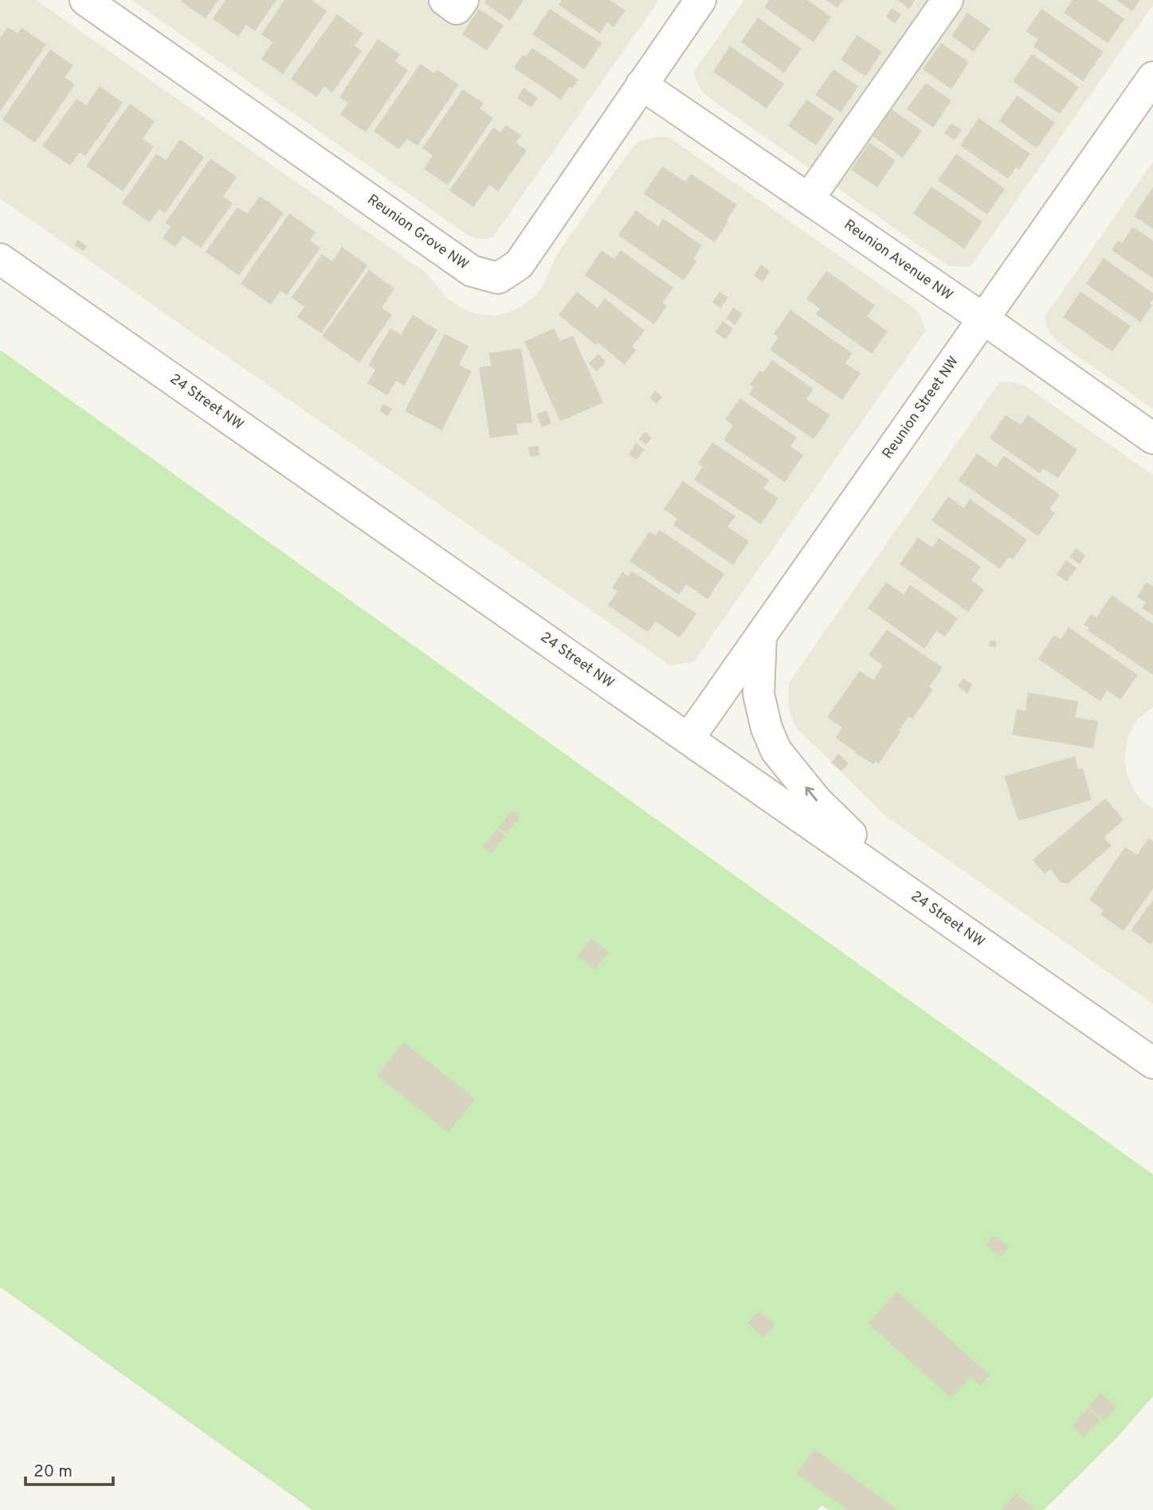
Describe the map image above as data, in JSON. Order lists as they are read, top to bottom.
{
  "streets": {
    "street": [
      "Reunion Grove NW",
      "Reunion Avenue NW",
      "24 Street NW",
      "Reunion Street NW"
    ]
  },
  "crossings": [
    ["Reunion Grove NW", "Reunion Avenue NW"],
    ["Reunion Avenue NW", "Reunion Street NW"],
    ["24 Street NW", "Reunion Street NW"]
  ],
  "scale_bar": "20 m"
}
